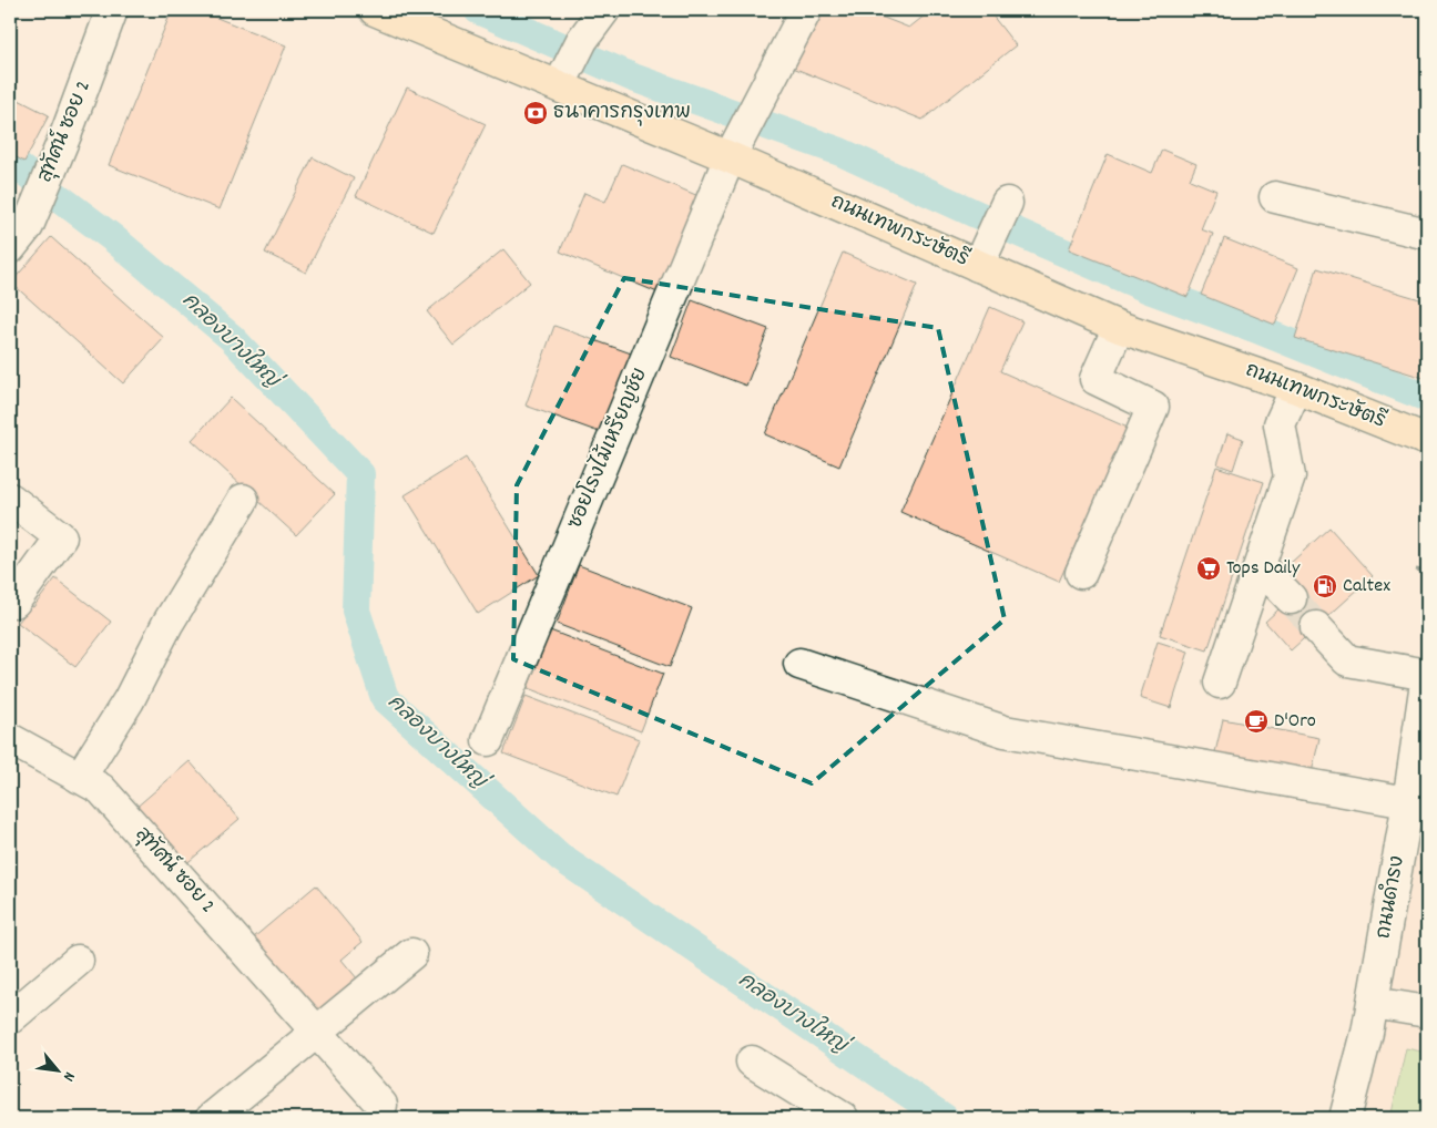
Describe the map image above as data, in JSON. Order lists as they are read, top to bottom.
{
  "streets": {
    "main road": ["ถนนเทพกระษัตรี"],
    "street": ["สุทัศน์ ซอย 2", "ซอยโรงไม้เหรียญชัย", "ถนนดำรง"]
  },
  "crossings": [
    ["ถนนเทพกระษัตรี", "ซอยโรงไม้เหรียญชัย"]
  ],
  "water": ["คลองบางใหญ่"],
  "places": {
    "bank": ["ธนาคารกรุงเทพ"],
    "supermarket": ["Tops Daily"],
    "fuel station": ["Caltex"],
    "cafe": ["D'Oro"]
  },
  "north": "bottom right"
}
